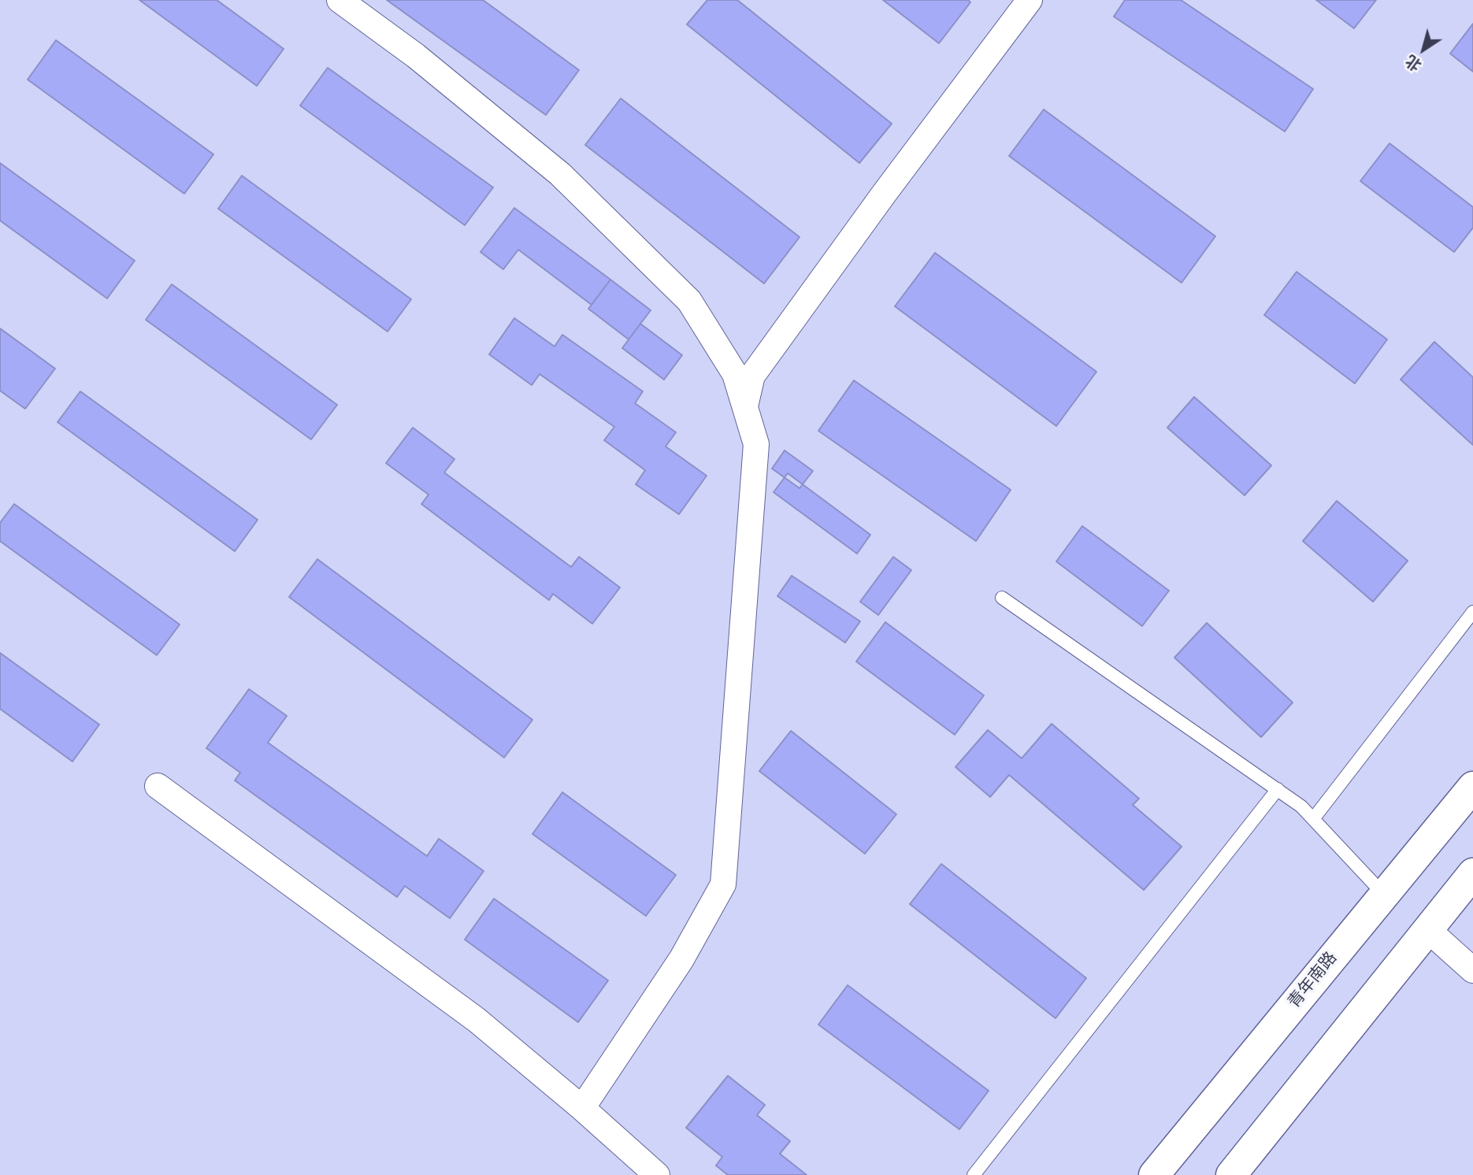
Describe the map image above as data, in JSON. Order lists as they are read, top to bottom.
{
  "streets": {
    "main road": ["青年南路"]
  },
  "north": "bottom left"
}
